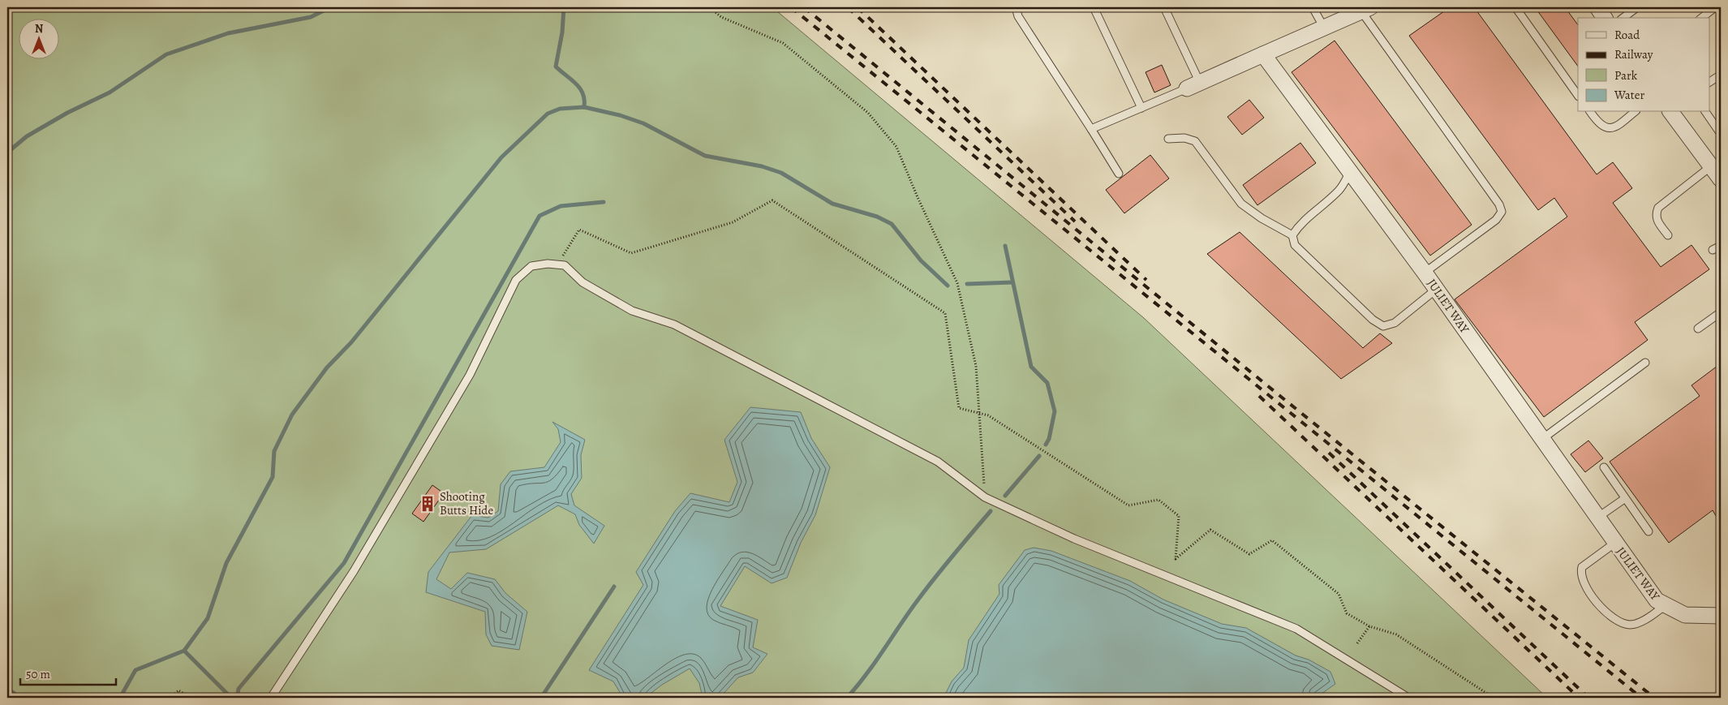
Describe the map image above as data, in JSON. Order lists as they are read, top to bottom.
{
  "streets": {
    "street": ["JULIET WAY"]
  },
  "places": {
    "building": ["Shooting Butts Hide"]
  },
  "legend": [
    "Road",
    "Railway",
    "Park",
    "Water"
  ],
  "scale_bar": "50 m",
  "north": "top"
}
